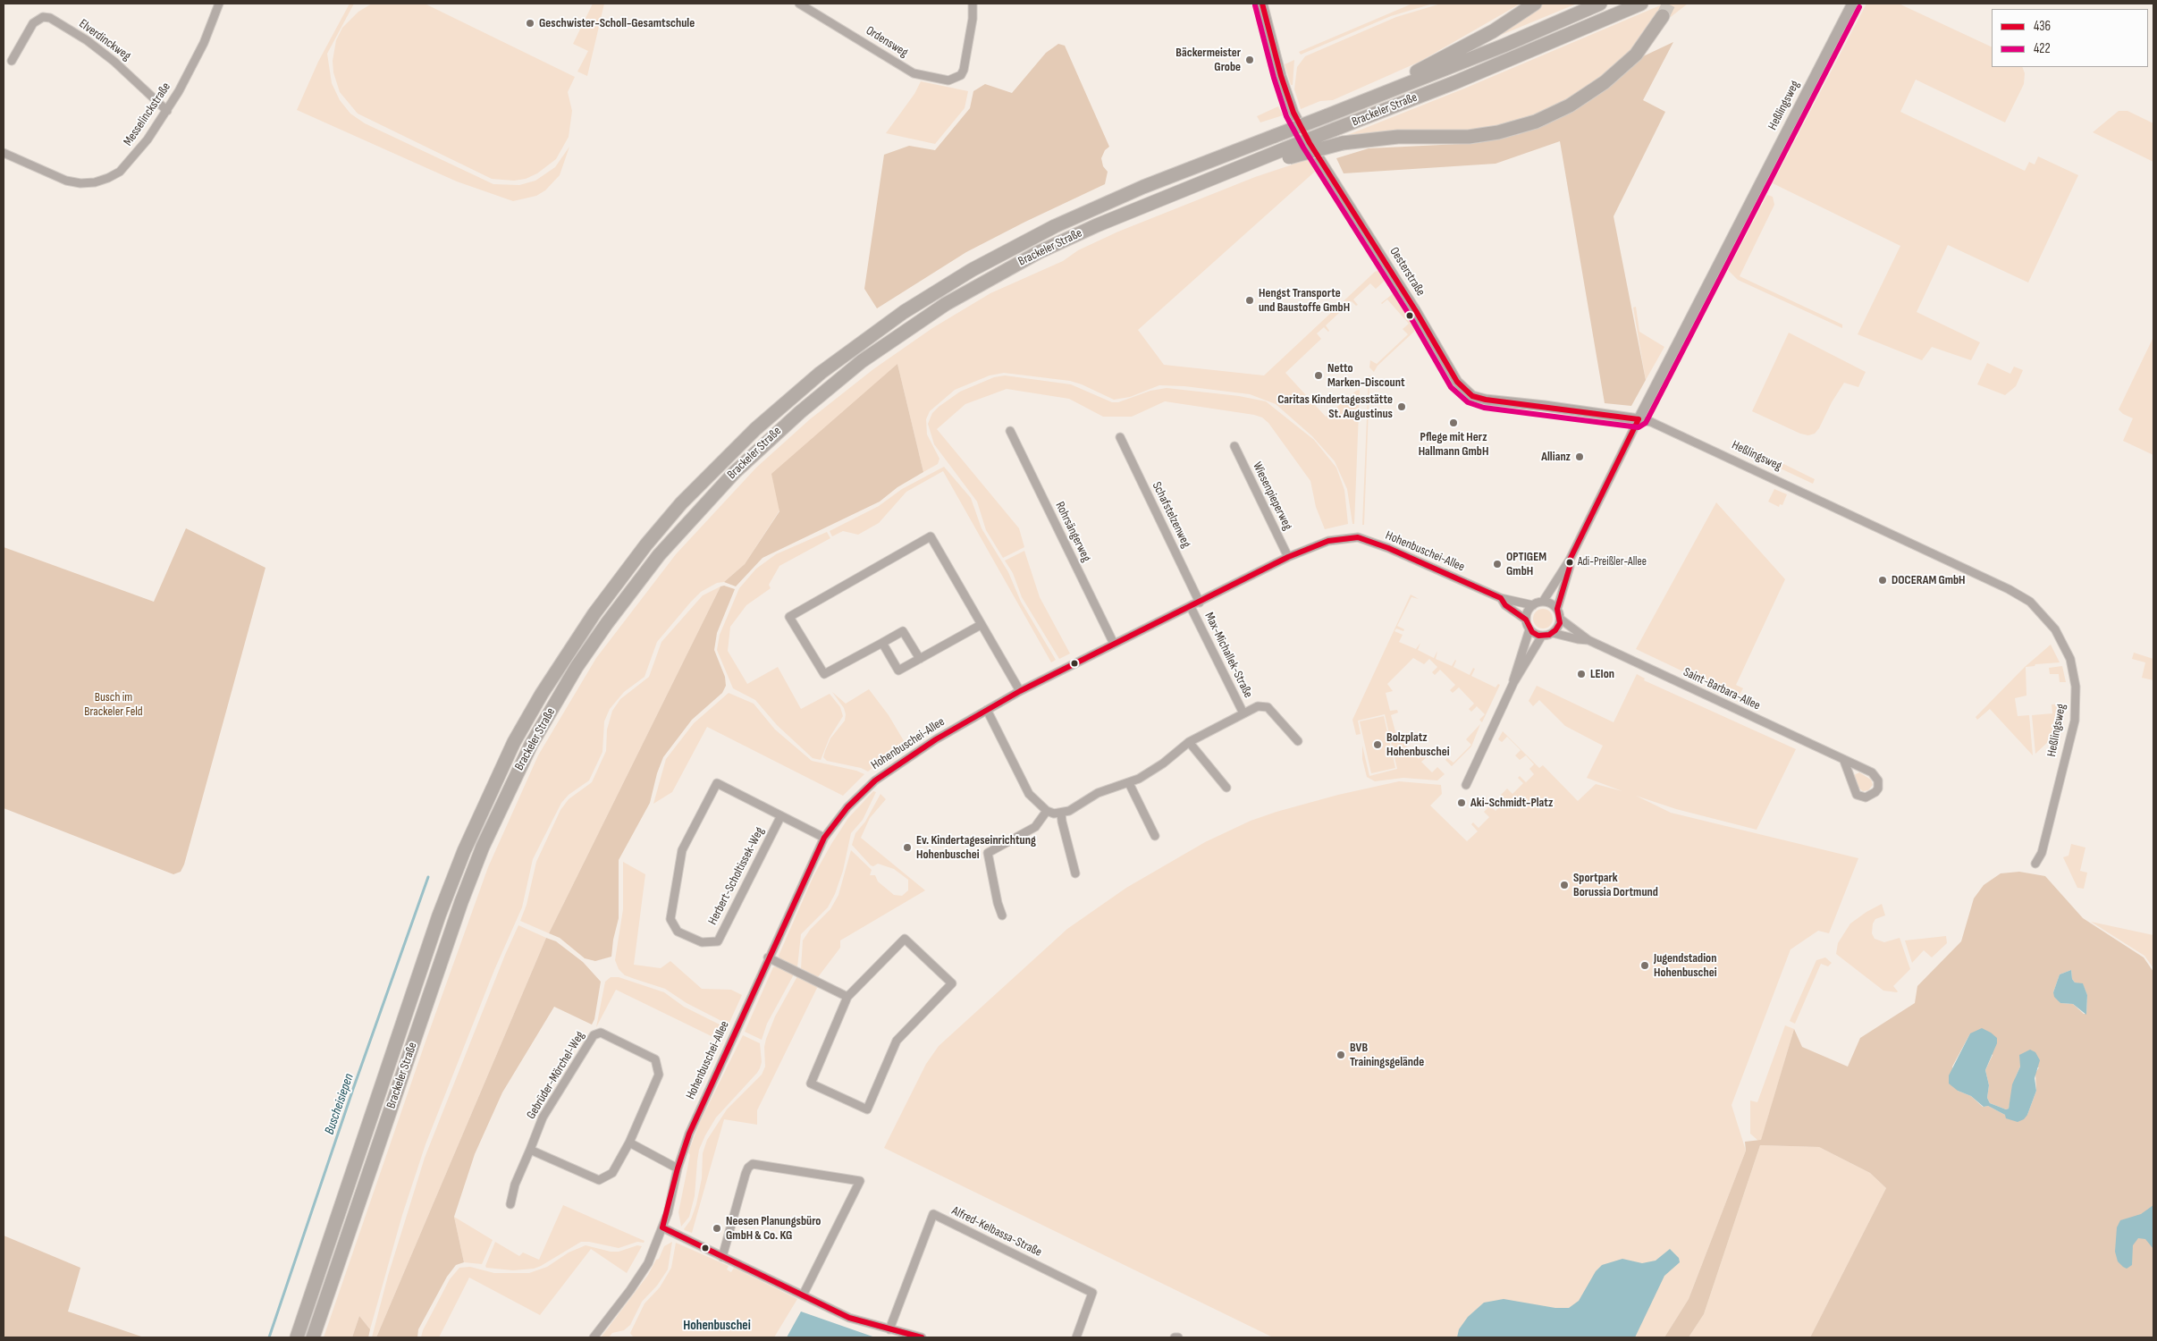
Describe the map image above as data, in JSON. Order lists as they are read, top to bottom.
{
  "streets": {
    "highway": ["Brackeler Straße"],
    "street": [
      "Elverdinckweg",
      "Ordensweg",
      "Heßlingsweg",
      "Messelinckstraße",
      "Oesterstraße",
      "Wiesenpieperweg",
      "Schafstelzenweg",
      "Rohrsängerweg",
      "Hohenbuschei-Allee",
      "Max-Michallek-Straße",
      "Saint-Barbara-Allee",
      "Herbert-Scholtissek-Weg",
      "Gebrüder-Mörchel-Weg",
      "Alfred-Kelbassa-Straße"
    ]
  },
  "crossings": [
    ["Elverdinckweg", "Messelinckstraße"],
    ["Heßlingsweg", "Oesterstraße"],
    ["Wiesenpieperweg", "Hohenbuschei-Allee"],
    ["Schafstelzenweg", "Hohenbuschei-Allee"],
    ["Rohrsängerweg", "Hohenbuschei-Allee"],
    ["Hohenbuschei-Allee", "Max-Michallek-Straße"],
    ["Hohenbuschei-Allee", "Saint-Barbara-Allee"],
    ["Hohenbuschei-Allee", "Herbert-Scholtissek-Weg"]
  ],
  "districts": ["Hohenbuschei"],
  "water": ["Buscheisiepen"],
  "parks": ["Busch im Brackeler Feld"],
  "places": [
    "Geschwister-Scholl-Gesamtschule",
    "Bäckermeister Grobe",
    "Hengst Transporte und Baustoffe GmbH",
    "Netto Marken-Discount",
    "Caritas Kindertagesstätte St. Augustinus",
    "Pflege mit Herz Hallmann GmbH",
    "Allianz",
    "Adi-Preißler-Allee",
    "OPTIGEM GmbH",
    "DOCERAM GmbH",
    "LEIon",
    "Bolzplatz Hohenbuschei",
    "Aki-Schmidt-Platz",
    "Ev. Kindertageseinrichtung Hohenbuschei",
    "Sportpark Borussia Dortmund",
    "Jugendstadion Hohenbuschei",
    "BVB Trainingsgelände",
    "Neesen Planungsbüro GmbH & Co. KG"
  ],
  "lines": ["transit line 436", "transit line 422"],
  "legend": ["436", "422"]
}
